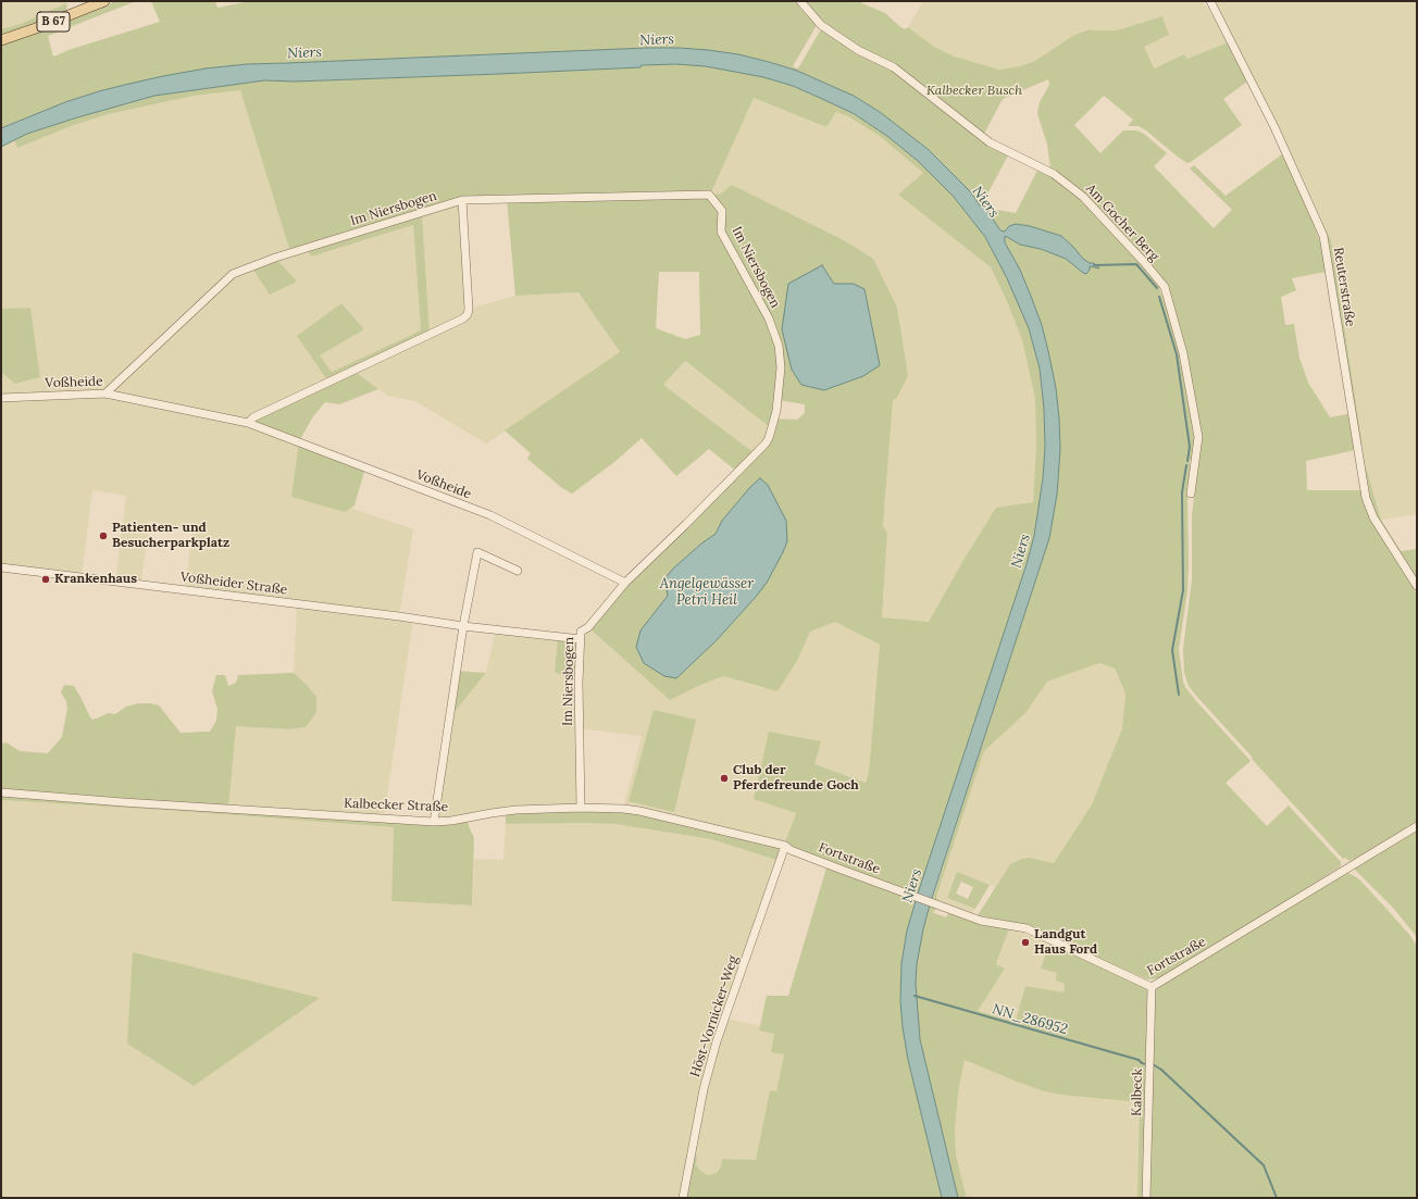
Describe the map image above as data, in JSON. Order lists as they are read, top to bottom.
{
  "streets": {
    "main road": ["B 67"],
    "street": [
      "Im Niersbogen",
      "Am Gocher Berg",
      "Reuterstraße",
      "Voßheide",
      "Voßheider Straße",
      "Kalbecker Straße",
      "Fortstraße",
      "Höst-Vornicker-Weg",
      "Kalbeck"
    ]
  },
  "crossings": [
    ["Im Niersbogen", "Voßheide"],
    ["Im Niersbogen", "Voßheider Straße"],
    ["Im Niersbogen", "Kalbecker Straße"],
    ["Kalbecker Straße", "Fortstraße"],
    ["Kalbecker Straße", "Höst-Vornicker-Weg"],
    ["Fortstraße", "Höst-Vornicker-Weg"],
    ["Fortstraße", "Kalbeck"]
  ],
  "water": ["Niers", "Angelgewässer Petri Heil", "NN_286952"],
  "parks": ["Kalbecker Busch"],
  "places": [
    "Patienten- und Besucherparkplatz",
    "Krankenhaus",
    "Club der Pferdefreunde Goch",
    "Landgut Haus Ford"
  ]
}
